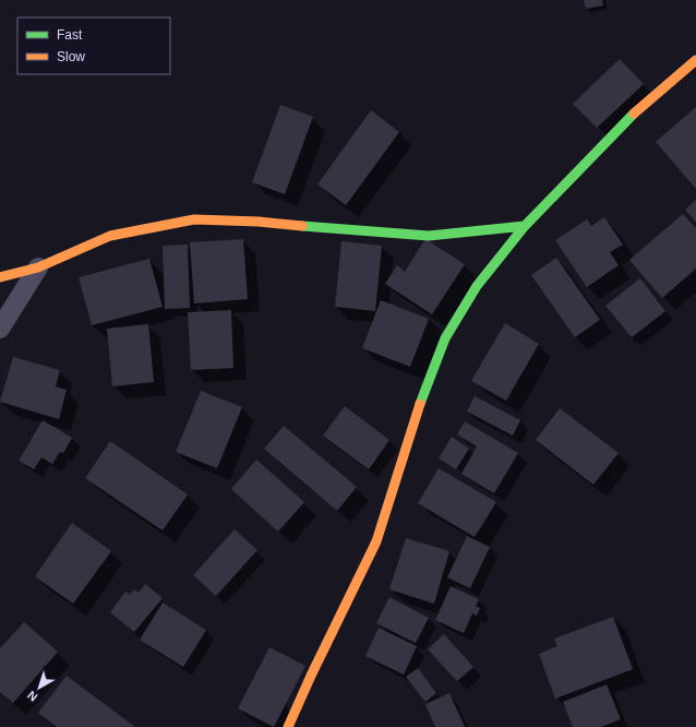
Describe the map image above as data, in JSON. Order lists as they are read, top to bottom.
{
  "legend": ["Fast", "Slow"],
  "north": "bottom left"
}
